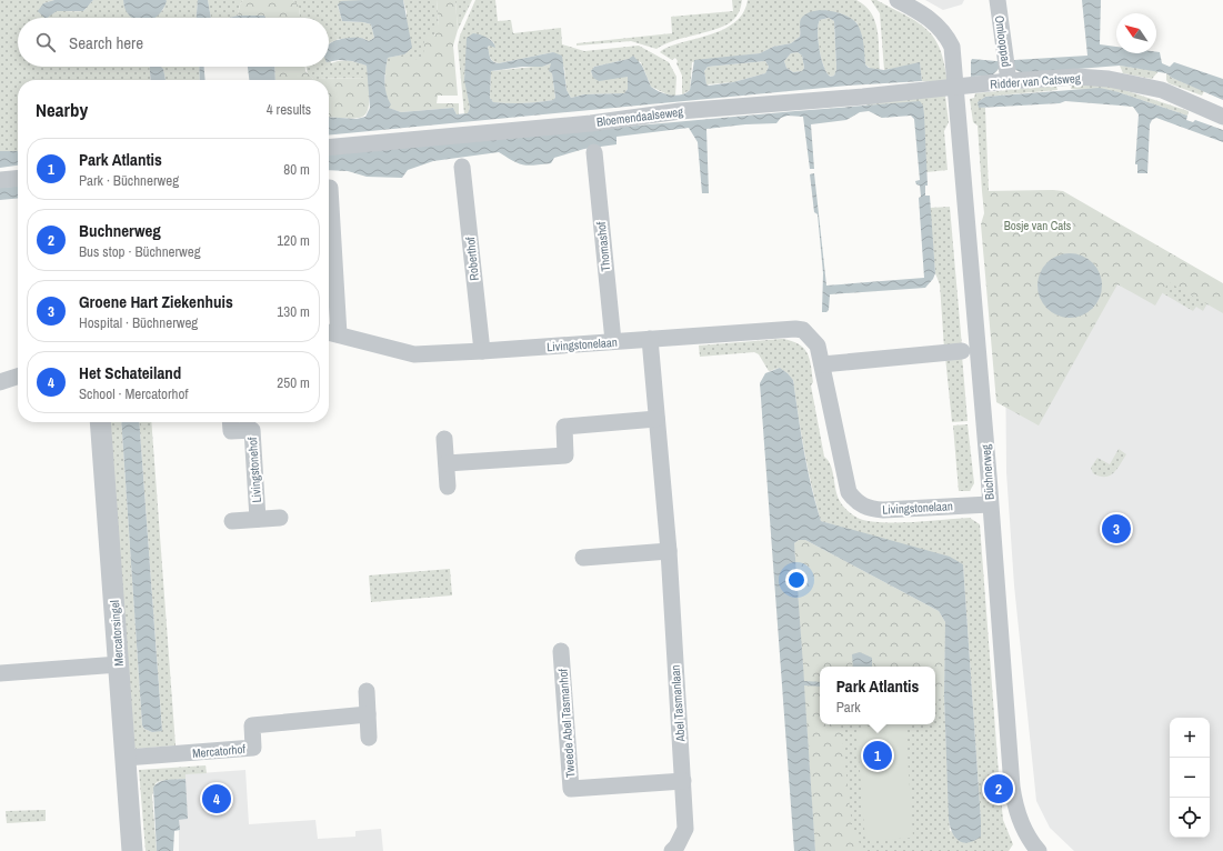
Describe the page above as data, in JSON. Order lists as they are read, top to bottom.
{
  "streets": {
    "street": [
      "Omlooppad",
      "Ridder van Catsweg",
      "Bloemendaalseweg",
      "Thomashof",
      "Roberthof",
      "Livingstonelaan",
      "Livingstonehof",
      "Büchnerweg",
      "Mercatorsingel",
      "Abel Tasmanlaan",
      "Tweede Abel Tasmanhof",
      "Mercatorhof"
    ]
  },
  "crossings": [
    ["Omlooppad", "Ridder van Catsweg"],
    ["Ridder van Catsweg", "Bloemendaalseweg"],
    ["Ridder van Catsweg", "Büchnerweg"],
    ["Bloemendaalseweg", "Büchnerweg"],
    ["Thomashof", "Livingstonelaan"],
    ["Roberthof", "Livingstonelaan"],
    ["Livingstonelaan", "Büchnerweg"],
    ["Livingstonelaan", "Abel Tasmanlaan"],
    ["Mercatorsingel", "Mercatorhof"],
    ["Abel Tasmanlaan", "Tweede Abel Tasmanhof"]
  ],
  "parks": ["Bosje van Cats"],
  "north": "top left",
  "page": {
    "search": "Search here",
    "heading": ["Nearby", "4 results"],
    "list": [
      {
        "mark": "1",
        "name": "Park Atlantis",
        "note": "Park · Büchnerweg",
        "value": "80 m"
      },
      {
        "mark": "2",
        "name": "Buchnerweg",
        "note": "Bus stop · Büchnerweg",
        "value": "120 m"
      },
      {
        "mark": "3",
        "name": "Groene Hart Ziekenhuis",
        "note": "Hospital · Büchnerweg",
        "value": "130 m"
      },
      {
        "mark": "4",
        "name": "Het Schateiland",
        "note": "School · Mercatorhof",
        "value": "250 m"
      }
    ],
    "pins": [
      "3",
      "1",
      "2",
      "4"
    ],
    "popup": ["Park Atlantis", "Park"],
    "map_buttons": ["+", "−"]
  }
}
